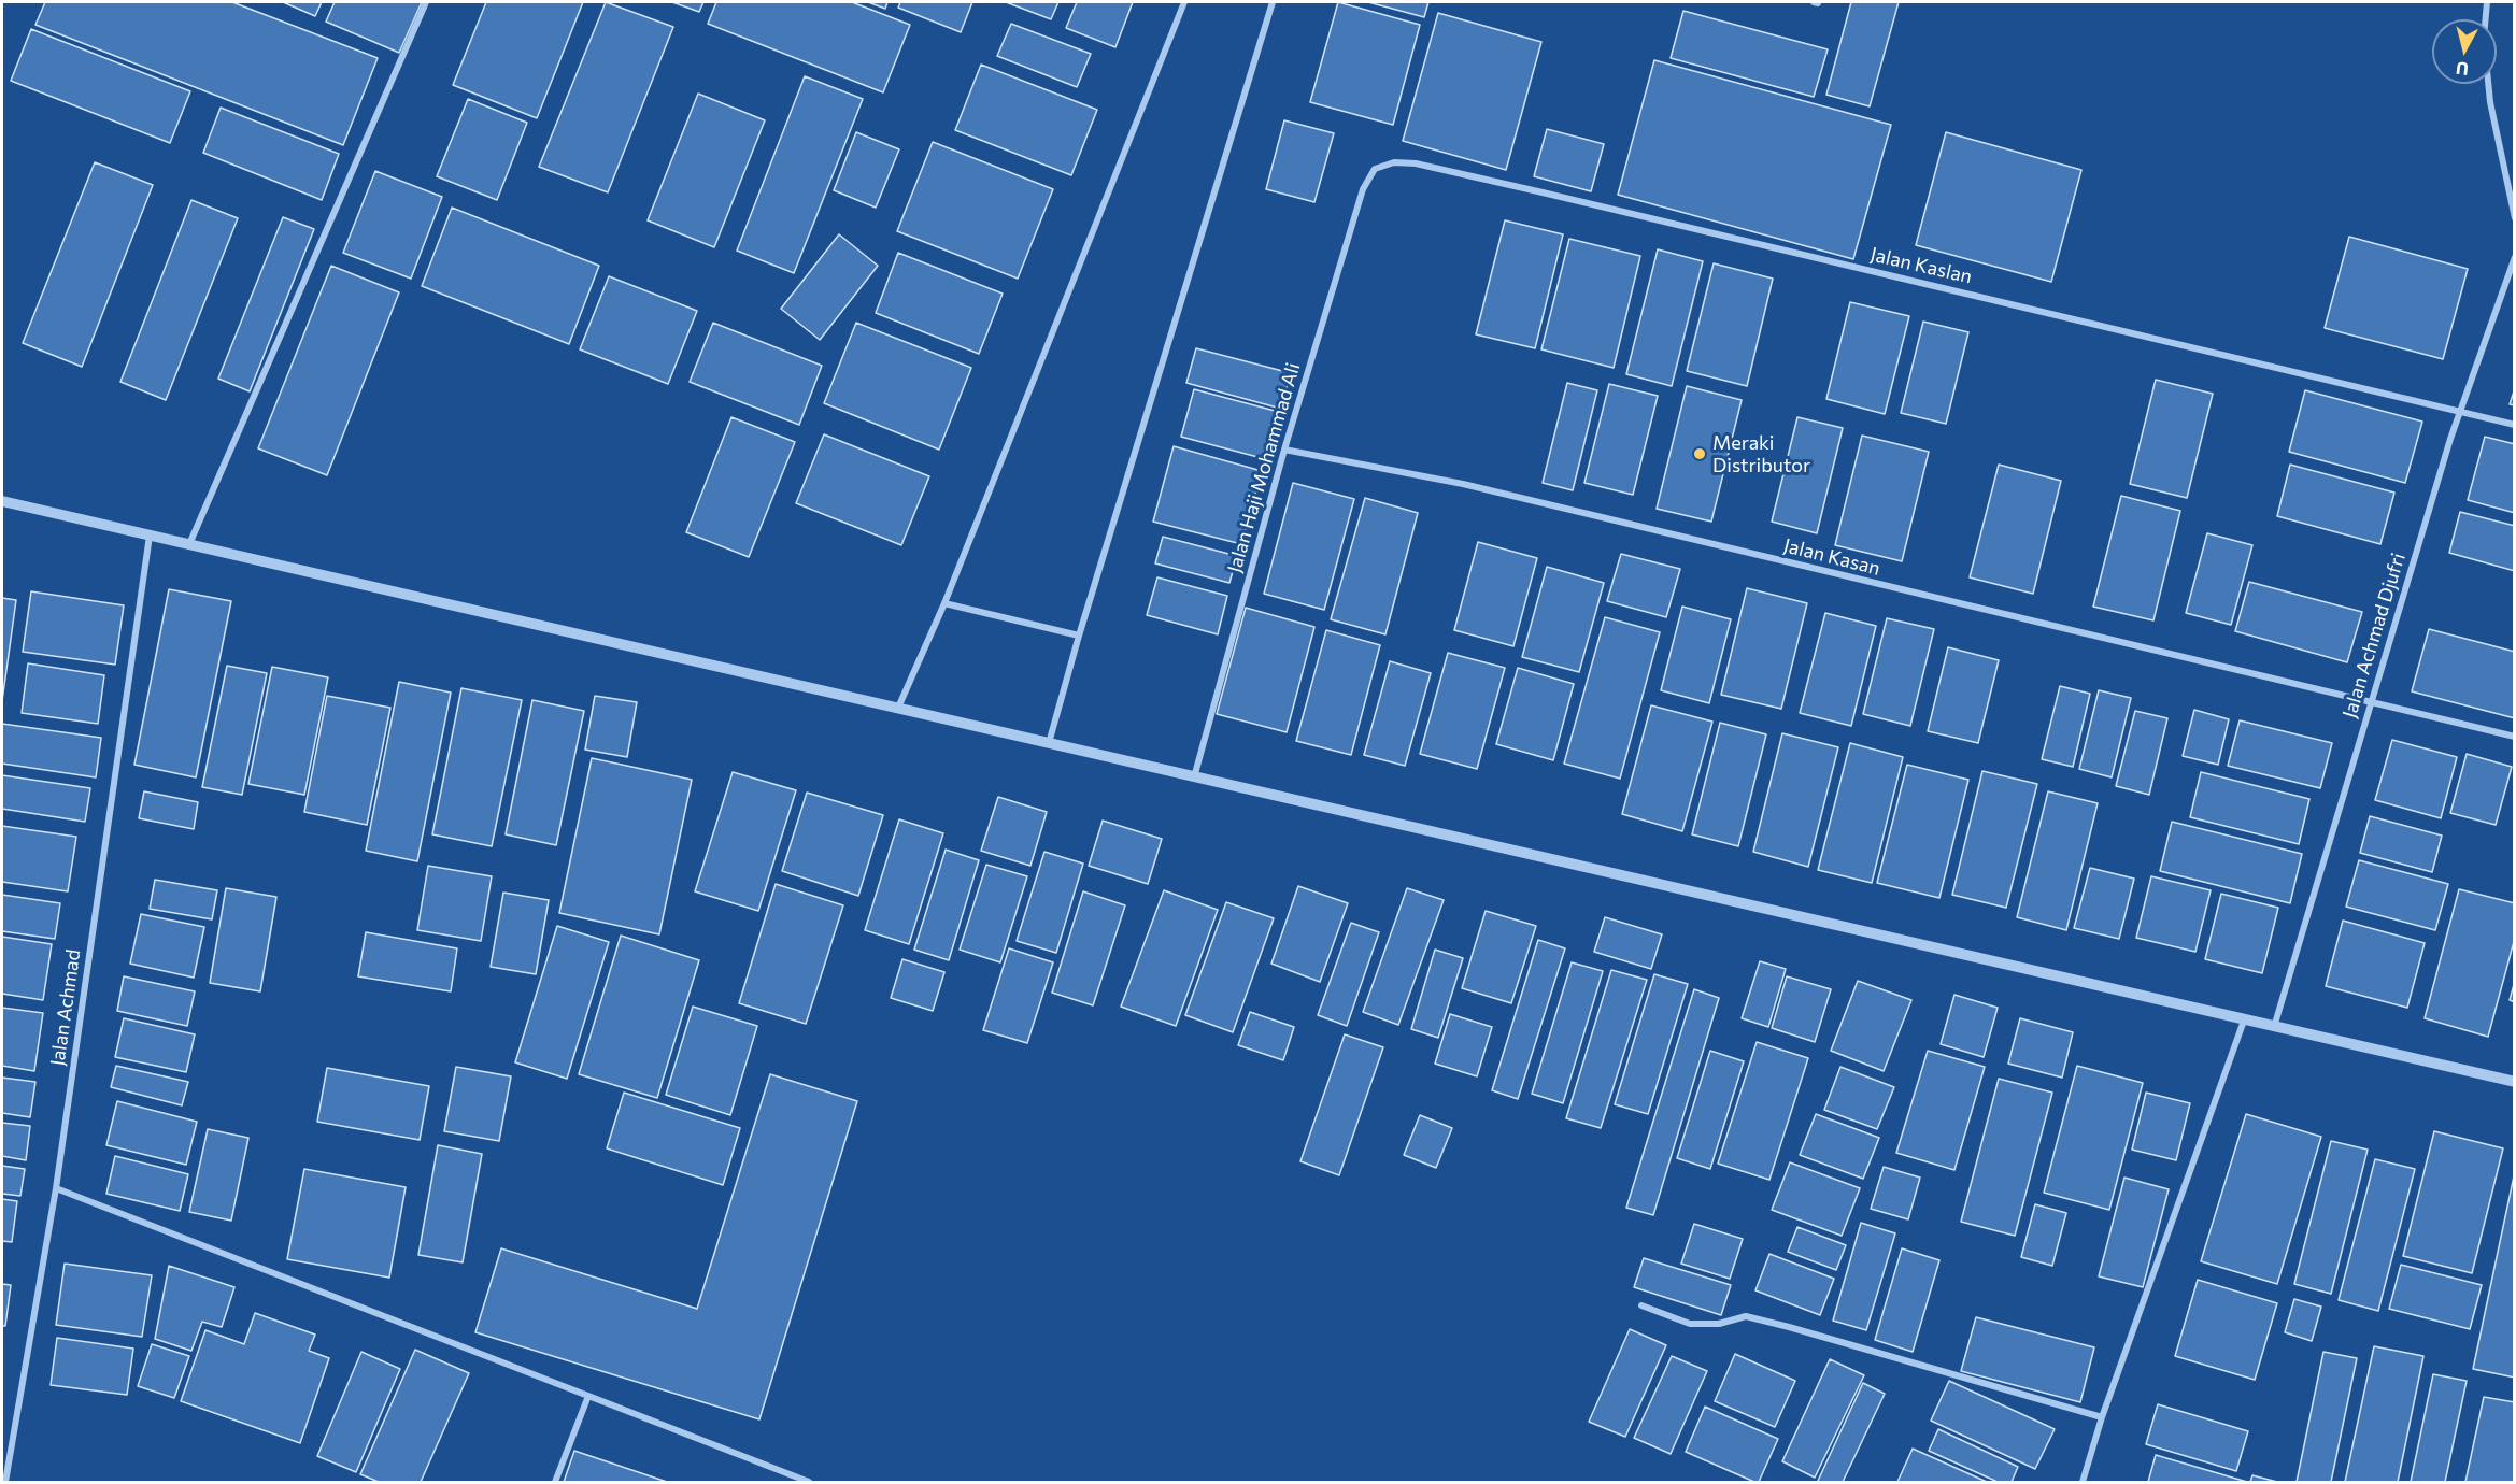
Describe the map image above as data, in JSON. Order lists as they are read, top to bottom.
{
  "streets": {
    "street": [
      "Jalan Kaslan",
      "Jalan Haji Mohammad Ali",
      "Jalan Kasan",
      "Jalan Achmad Djufri",
      "Jalan Achmad"
    ]
  },
  "crossings": [
    ["Jalan Kaslan", "Jalan Haji Mohammad Ali"],
    ["Jalan Kaslan", "Jalan Achmad Djufri"],
    ["Jalan Haji Mohammad Ali", "Jalan Kasan"],
    ["Jalan Kasan", "Jalan Achmad Djufri"]
  ],
  "places": ["Meraki Distributor"],
  "north": "bottom"
}
